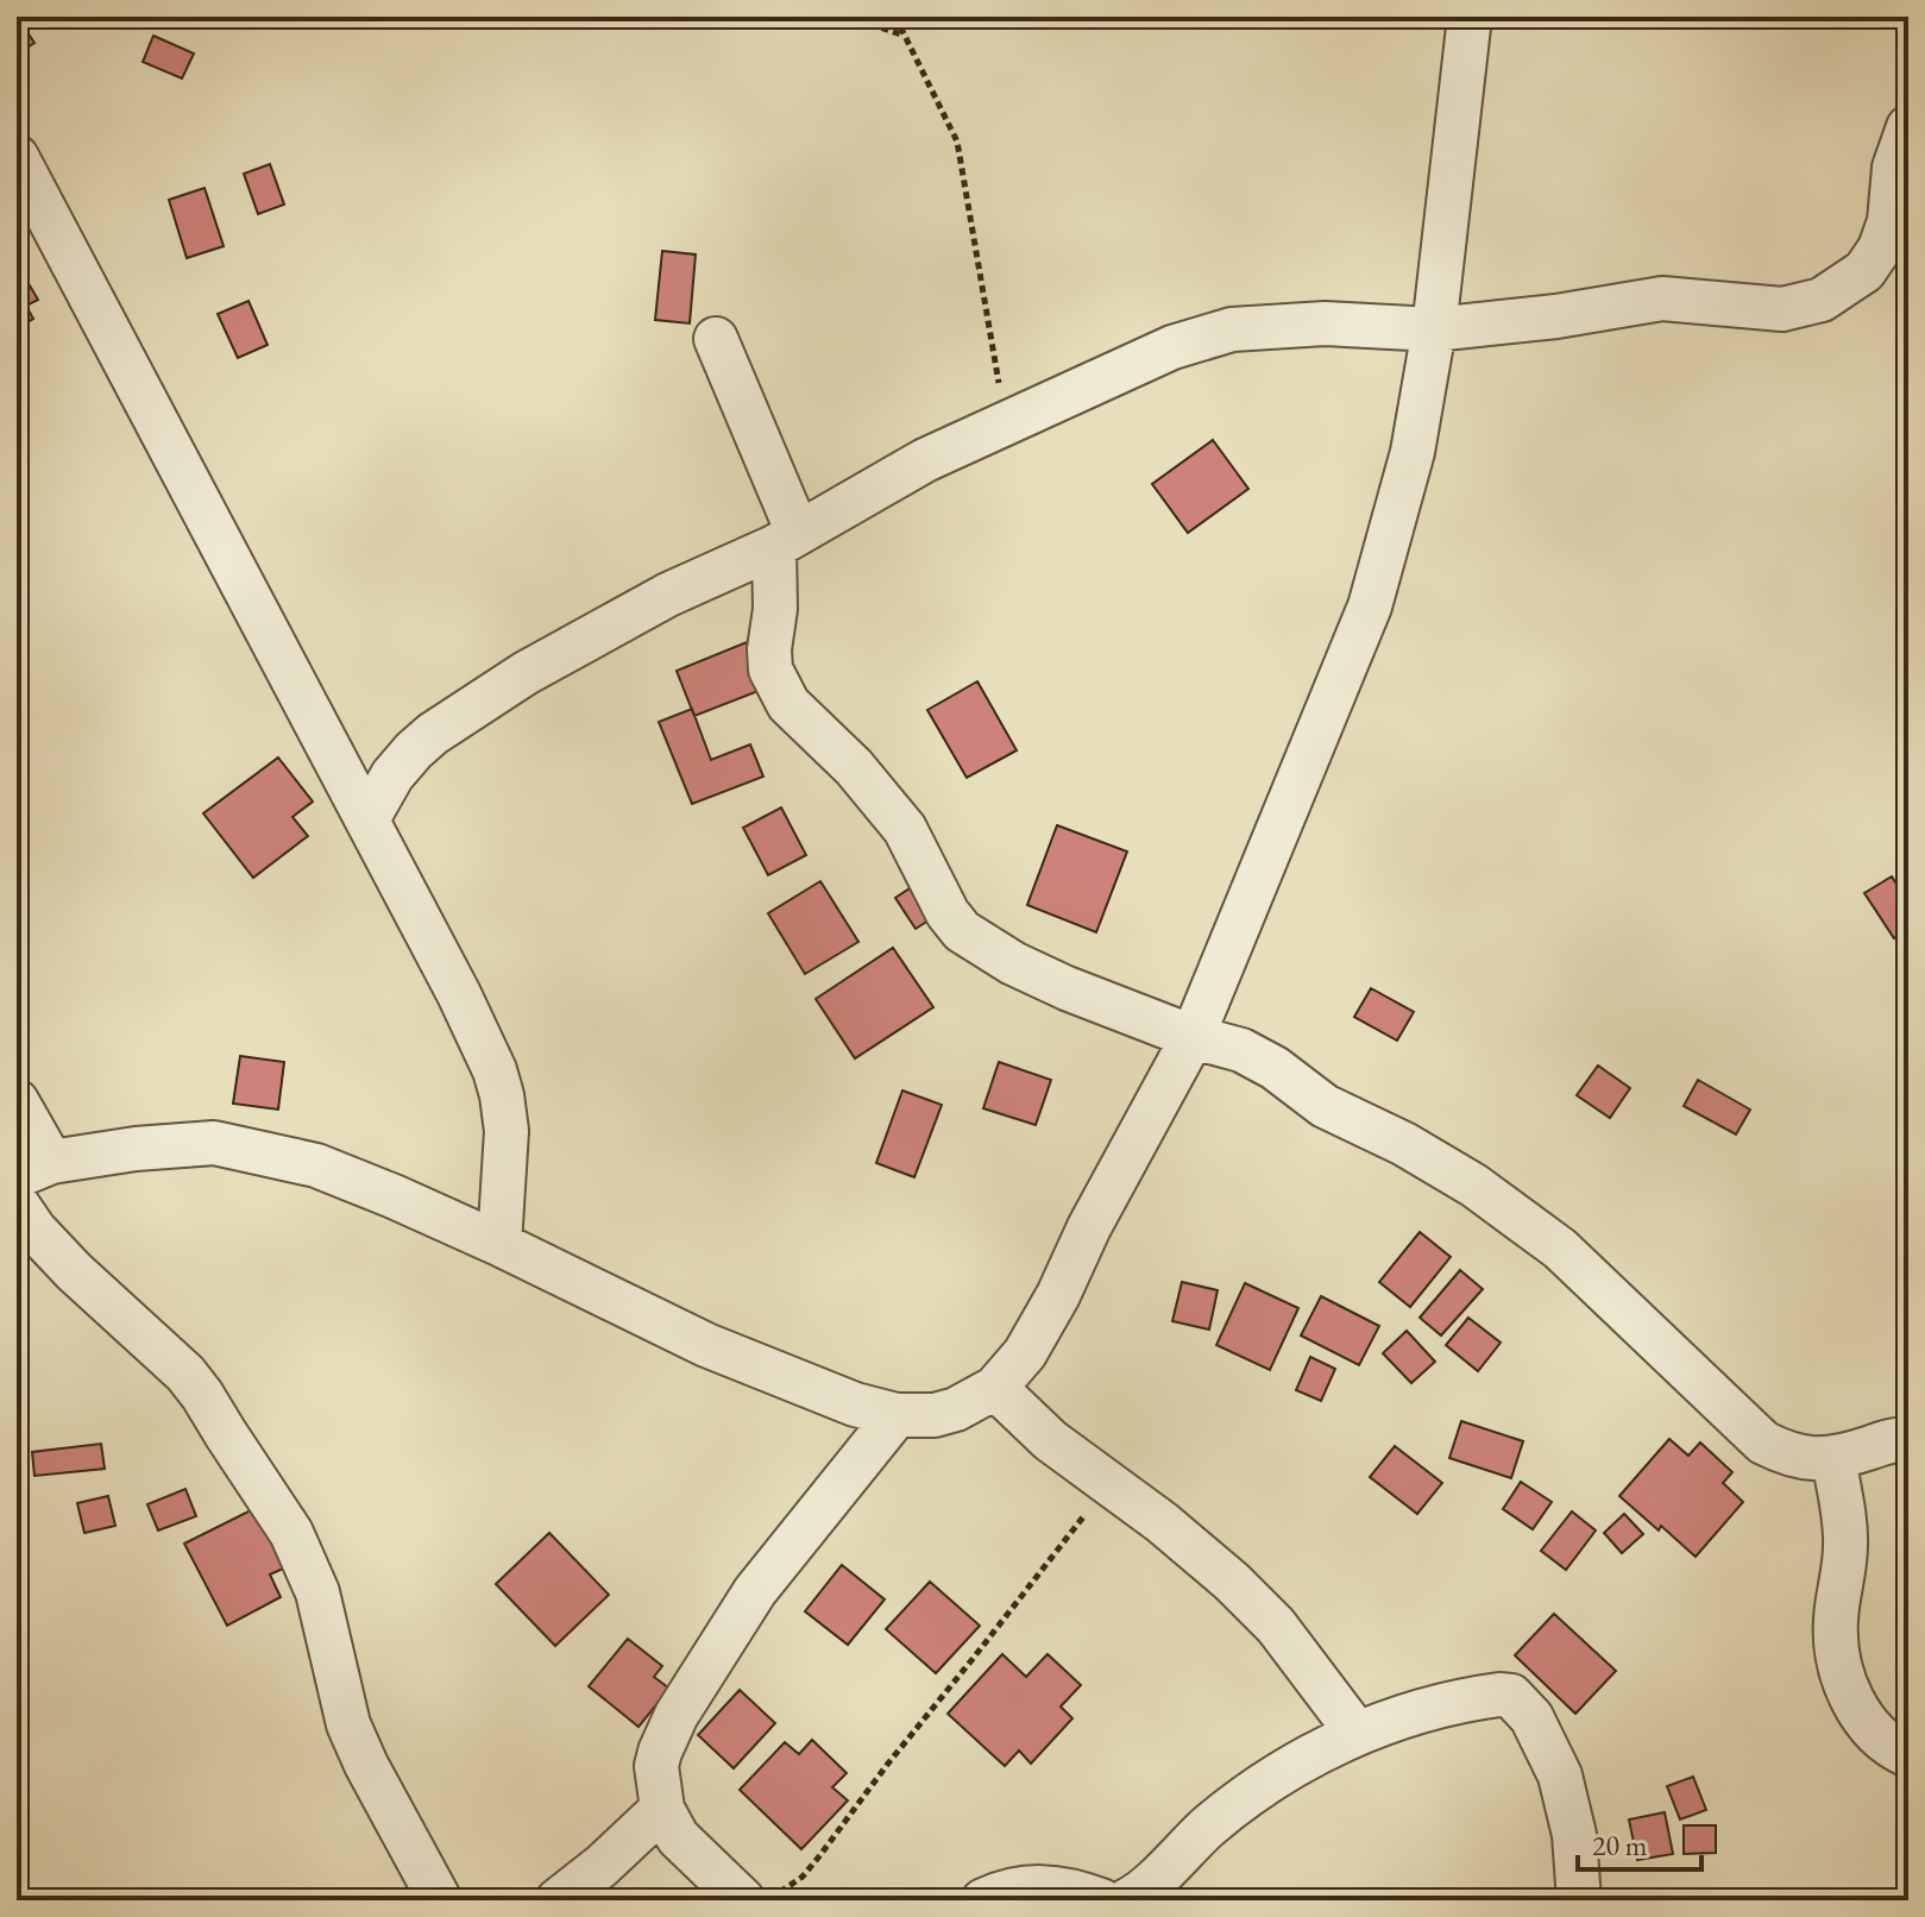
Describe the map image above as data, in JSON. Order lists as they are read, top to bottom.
{
  "scale_bar": "20 m"
}
